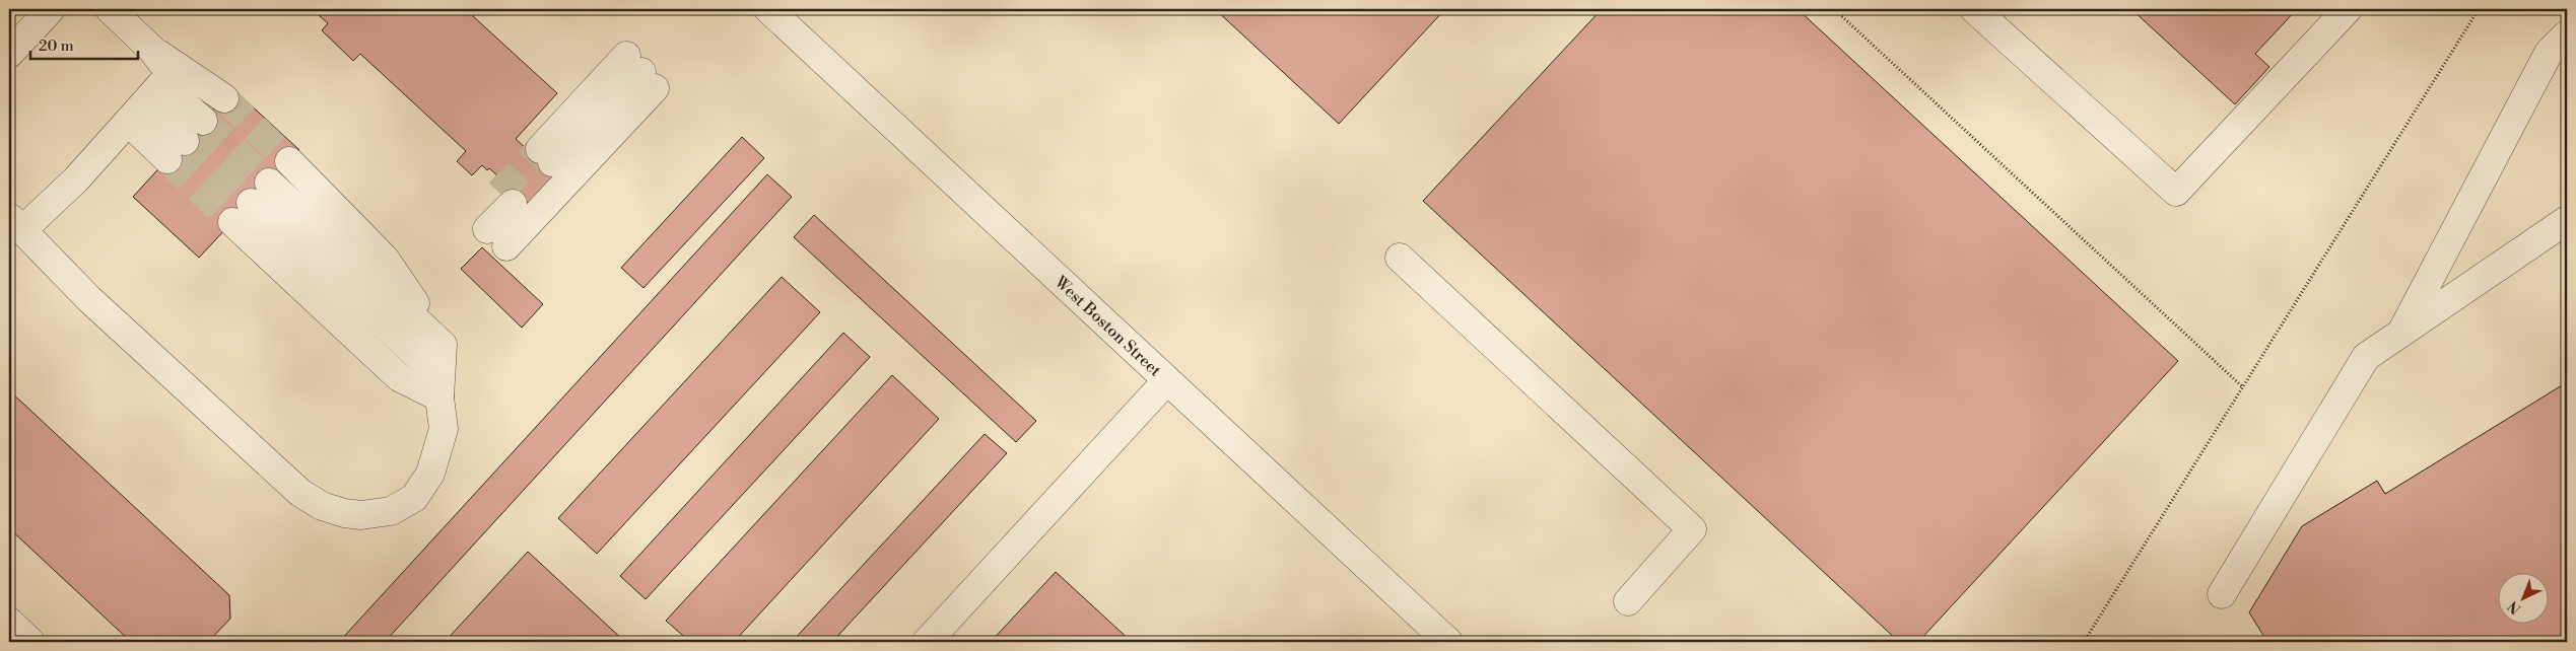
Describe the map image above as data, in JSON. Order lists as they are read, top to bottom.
{
  "streets": {
    "street": ["West Boston Street"]
  },
  "scale_bar": "20 m",
  "north": "bottom left"
}
